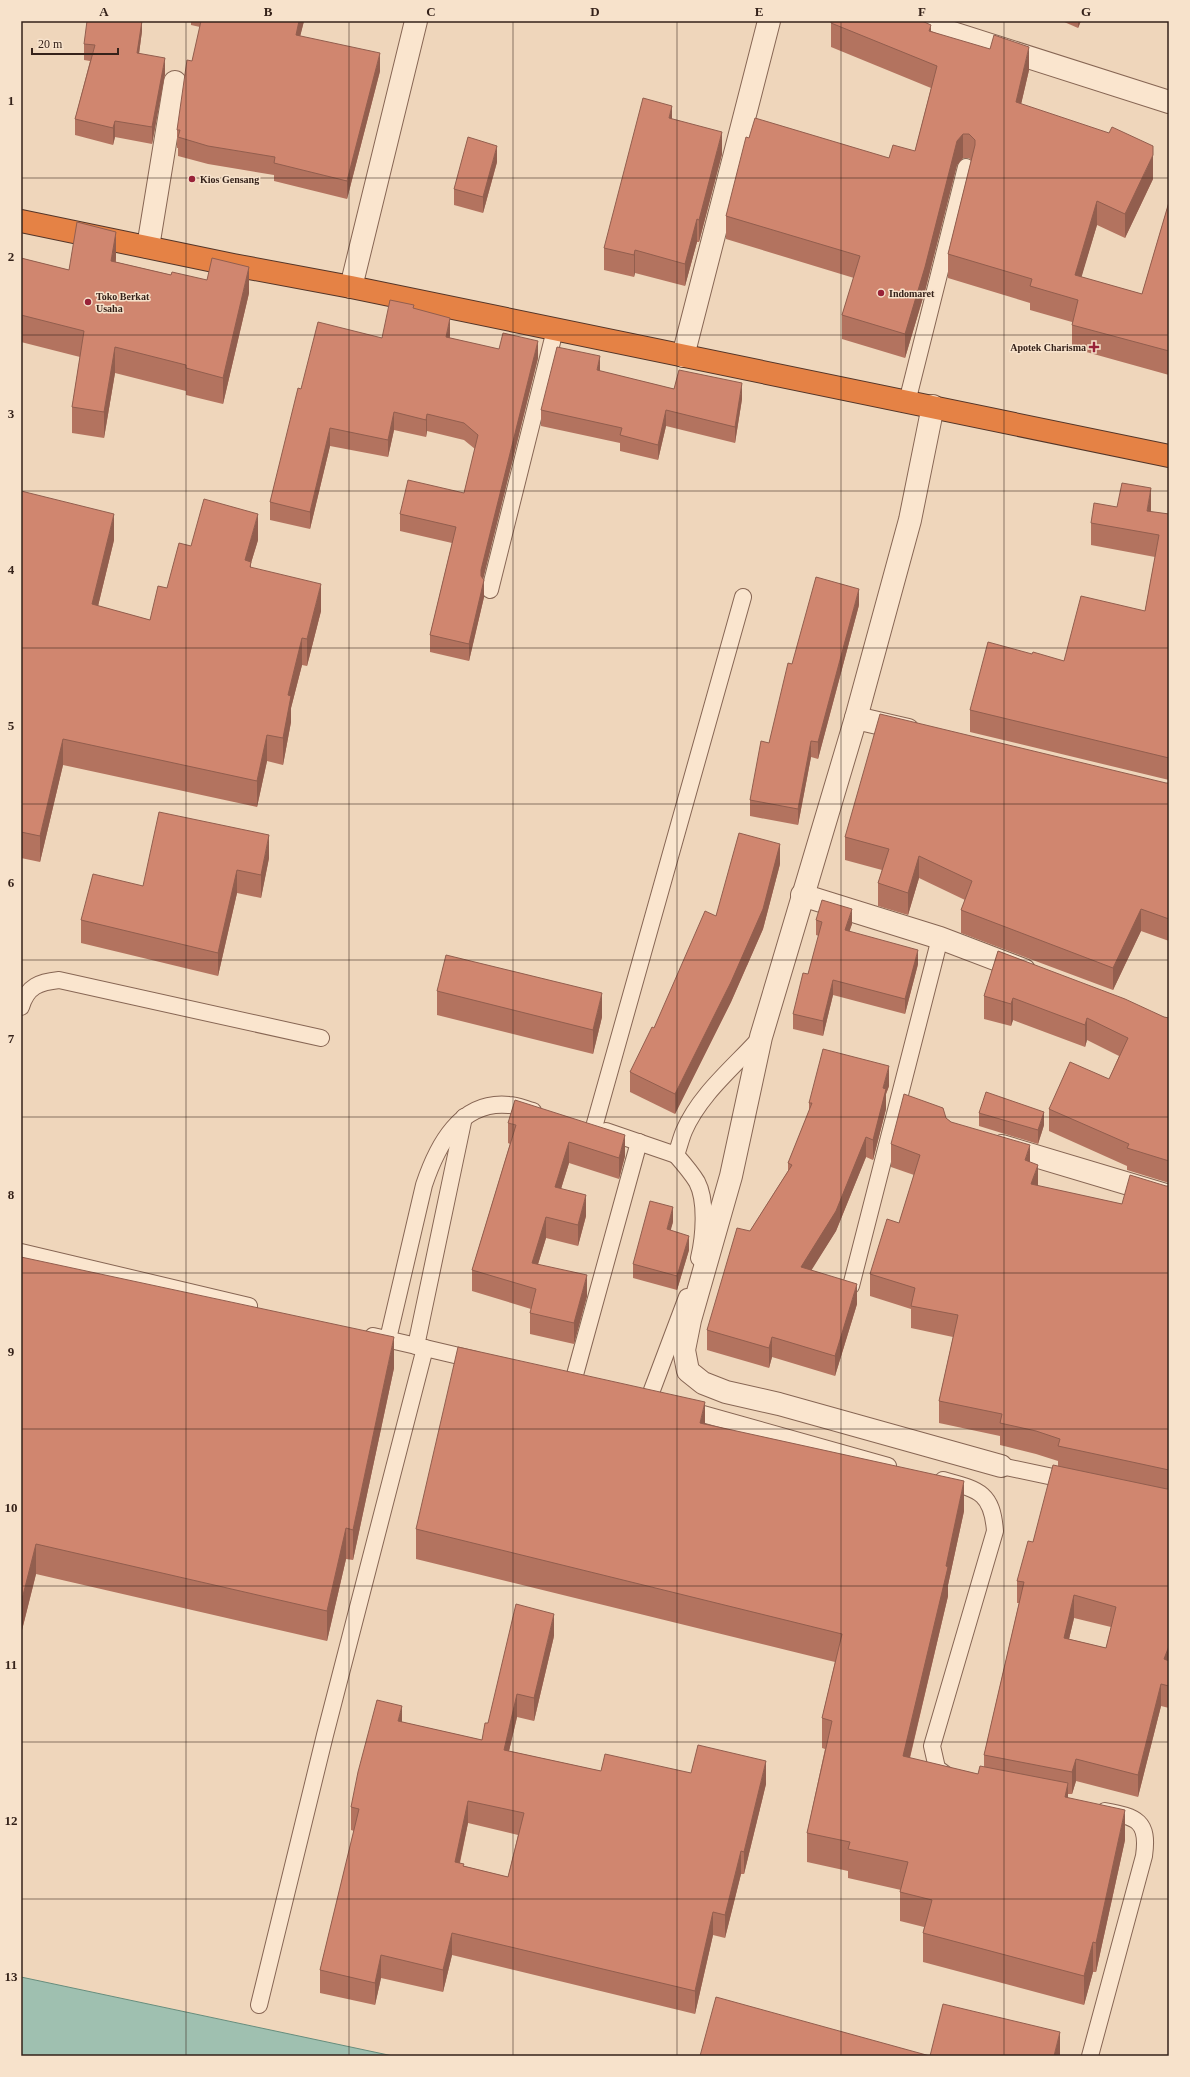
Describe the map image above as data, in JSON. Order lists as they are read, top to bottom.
{
  "places": {
    "other": ["Kios Gensang", "Indomaret", "Toko Berkat Usaha"],
    "health": ["Apotek Charisma"]
  },
  "scale_bar": "20 m",
  "grid": {
    "columns": [
      "A",
      "B",
      "C",
      "D",
      "E",
      "F",
      "G"
    ],
    "rows": [
      "1",
      "2",
      "3",
      "4",
      "5",
      "6",
      "7",
      "8",
      "9",
      "10",
      "11",
      "12",
      "13"
    ]
  }
}
